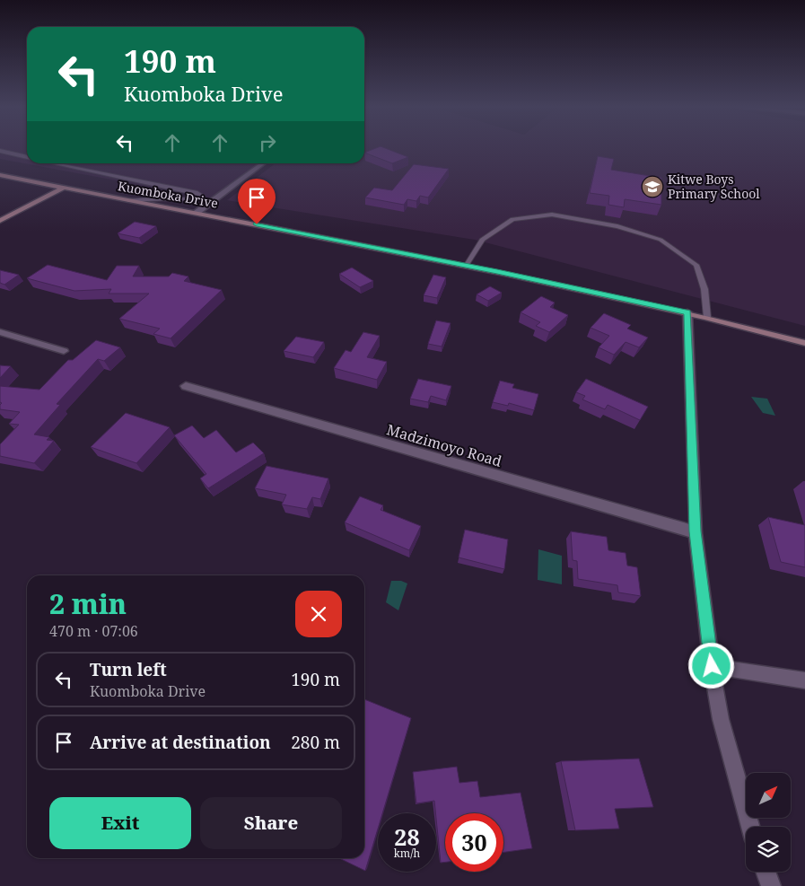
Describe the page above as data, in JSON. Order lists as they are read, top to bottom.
{
  "streets": {
    "main road": ["Kuomboka Drive"],
    "street": ["Madzimoyo Road"]
  },
  "places": {
    "school or university": ["Kitwe Boys Primary School"]
  },
  "north": "top right",
  "page": {
    "turn": ["190 m", "Kuomboka Drive"],
    "heading": ["2 min", "470 m · 07:06"],
    "list": [
      {
        "name": "Turn left",
        "note": "Kuomboka Drive",
        "value": "190 m"
      },
      {
        "name": "Arrive at destination",
        "value": "280 m"
      }
    ],
    "buttons": ["Exit", "Share"],
    "speed": "28 km/h",
    "limit": "30"
  }
}
